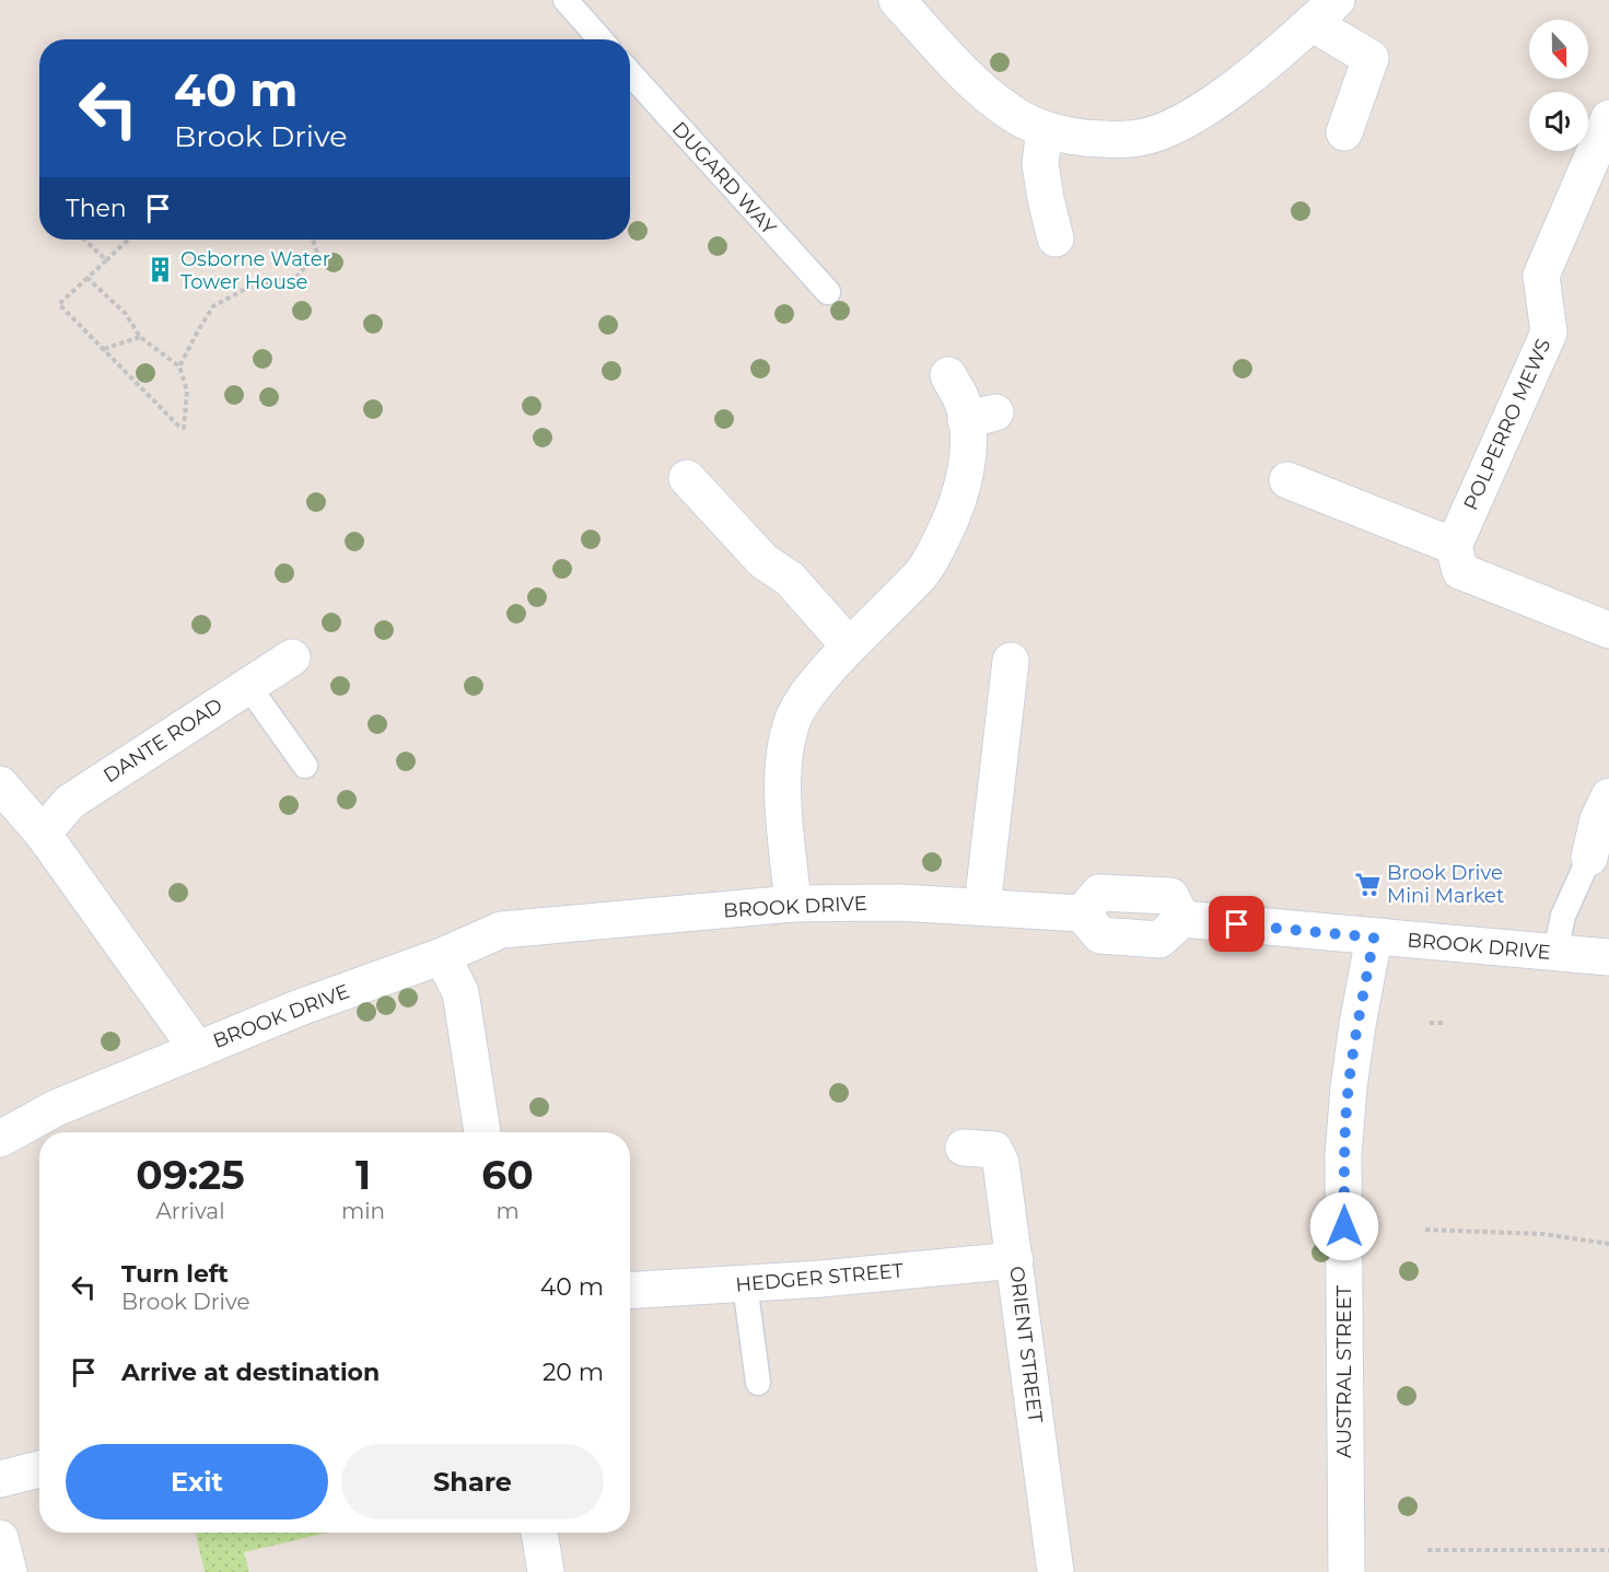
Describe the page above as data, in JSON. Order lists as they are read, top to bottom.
{
  "streets": {
    "street": [
      "POLPERRO MEWS",
      "DANTE ROAD",
      "BROOK DRIVE",
      "HEDGER STREET",
      "ORIENT STREET",
      "AUSTRAL STREET"
    ],
    "lane": ["DUGARD WAY"]
  },
  "crossings": [
    ["BROOK DRIVE", "AUSTRAL STREET"],
    ["HEDGER STREET", "ORIENT STREET"]
  ],
  "places": {
    "building": ["Osborne Water Tower House"],
    "supermarket": ["Brook Drive Mini Market"]
  },
  "north": "bottom",
  "page": {
    "turn": ["40 m", "Brook Drive"],
    "then": "Then",
    "eta": [
      "09:25",
      "Arrival",
      "1",
      "min",
      "60",
      "m"
    ],
    "list": [
      {
        "name": "Turn left",
        "note": "Brook Drive",
        "value": "40 m"
      },
      {
        "name": "Arrive at destination",
        "value": "20 m"
      }
    ],
    "buttons": ["Exit", "Share"]
  }
}
